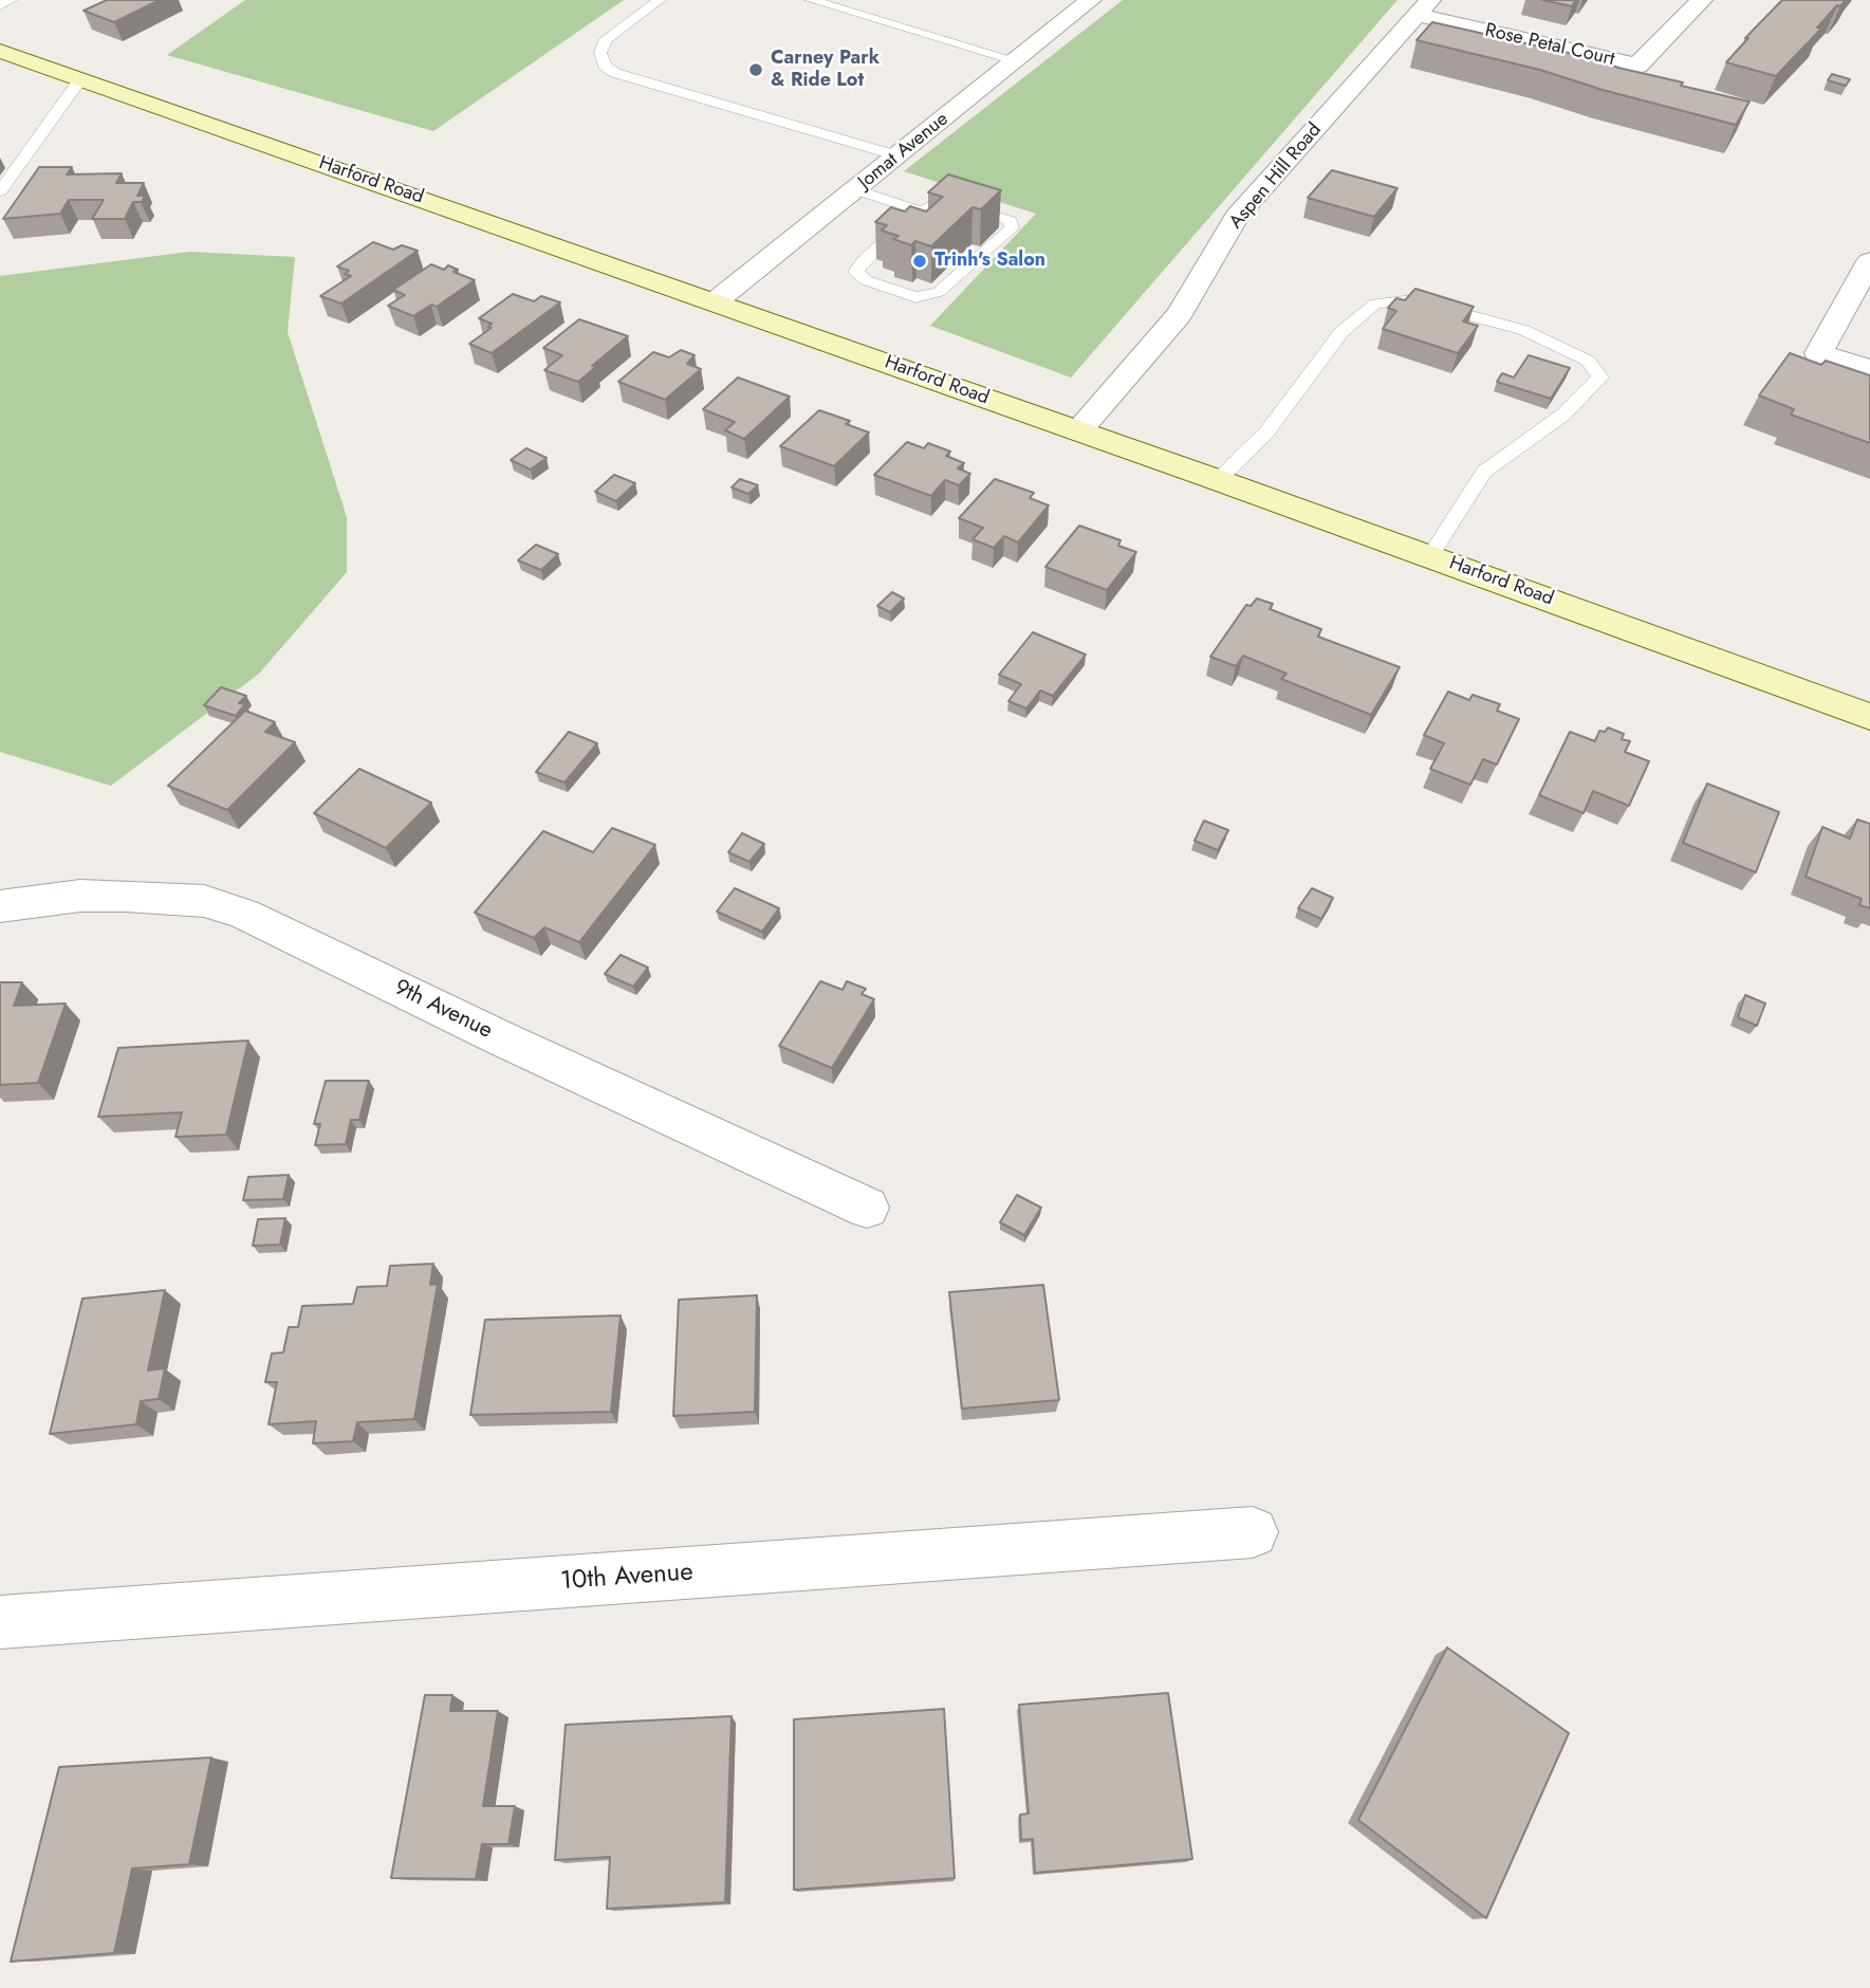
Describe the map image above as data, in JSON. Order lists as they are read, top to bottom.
{
  "streets": {
    "main road": ["Harford Road"],
    "street": [
      "Rose Petal Court",
      "Jomat Avenue",
      "Aspen Hill Road",
      "9th Avenue",
      "10th Avenue"
    ]
  },
  "crossings": [
    ["Rose Petal Court", "Aspen Hill Road"],
    ["Jomat Avenue", "Harford Road"],
    ["Aspen Hill Road", "Harford Road"]
  ],
  "places": ["Carney Park & Ride Lot", "Trinh's Salon"]
}
